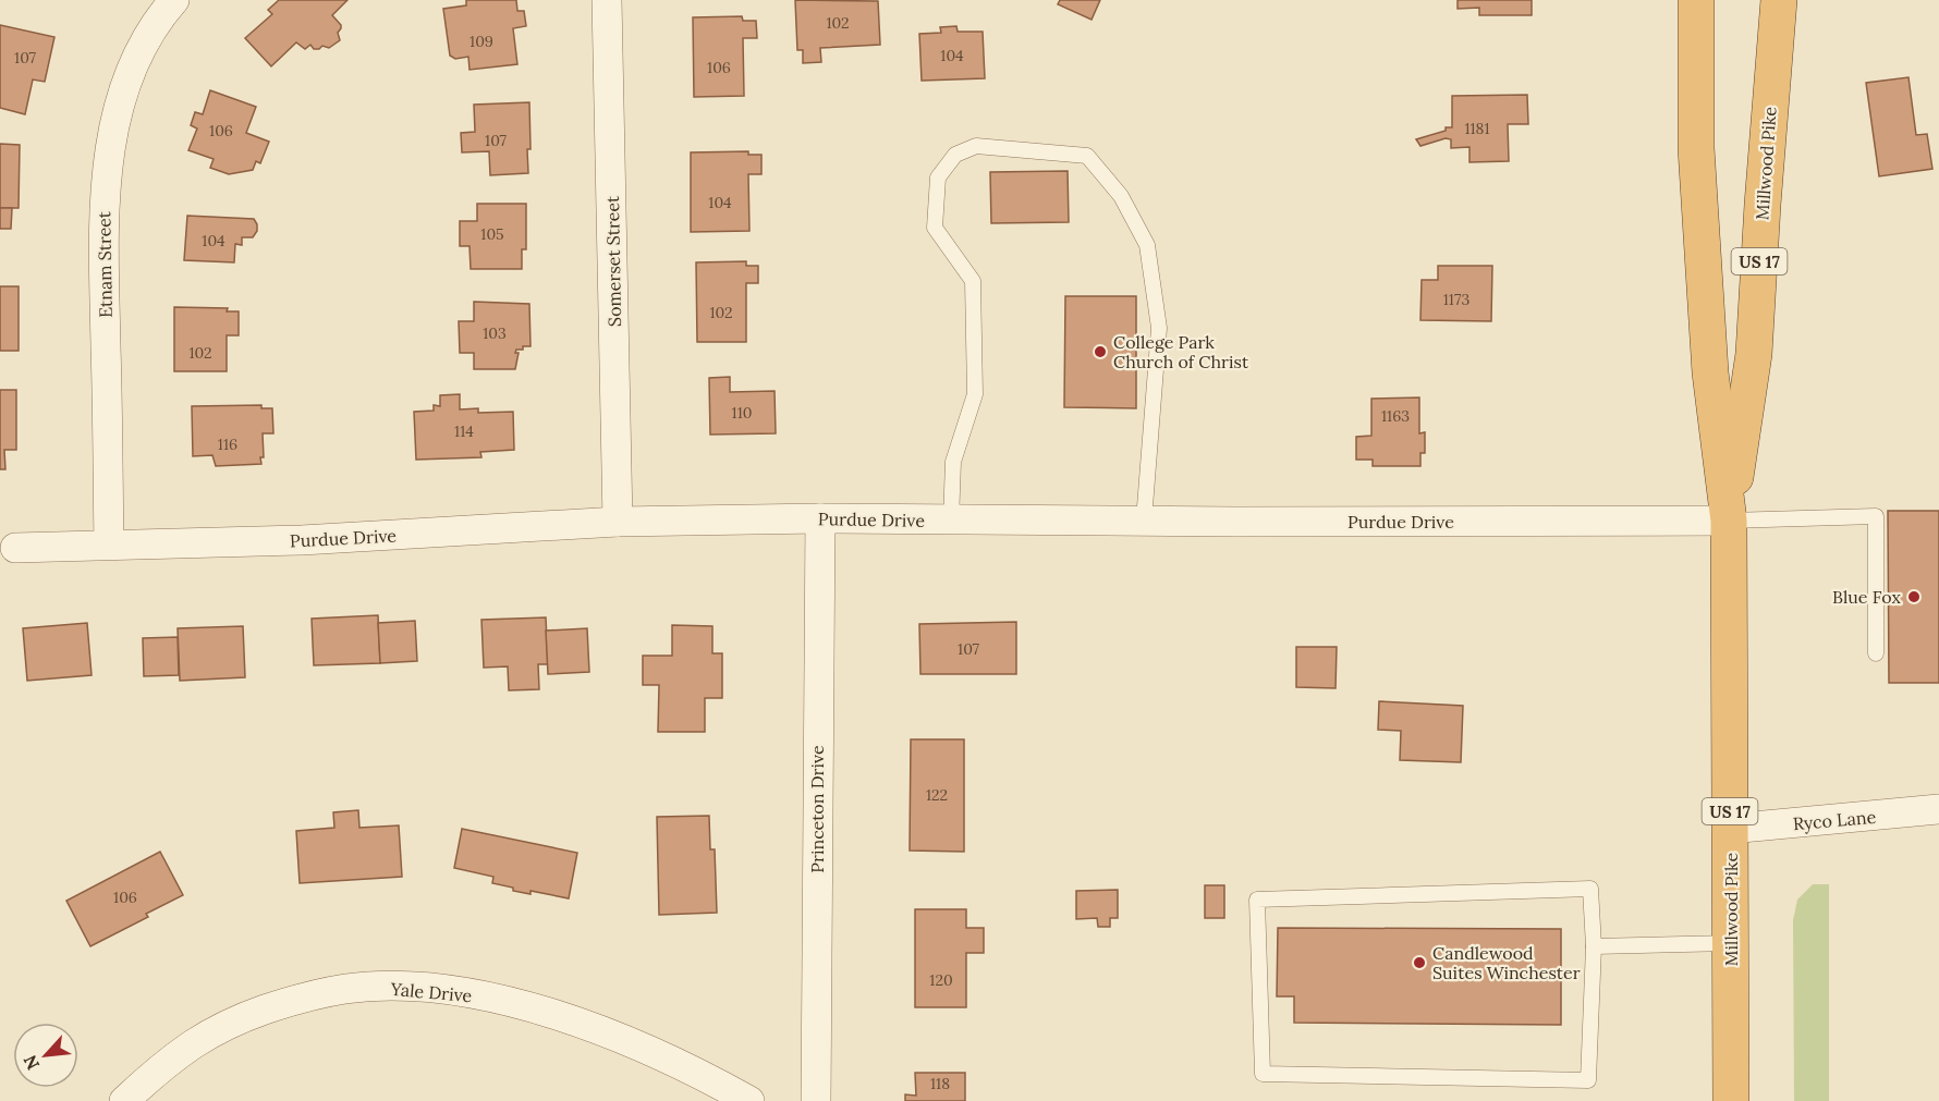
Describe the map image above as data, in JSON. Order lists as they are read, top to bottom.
{
  "streets": {
    "highway": ["Millwood Pike", "US 17"],
    "street": [
      "Somerset Street",
      "Etnam Street",
      "Purdue Drive",
      "Princeton Drive",
      "Ryco Lane",
      "Yale Drive"
    ]
  },
  "crossings": [
    ["Millwood Pike", "Purdue Drive"],
    ["Millwood Pike", "Ryco Lane"],
    ["Somerset Street", "Purdue Drive"],
    ["Etnam Street", "Purdue Drive"],
    ["Purdue Drive", "Princeton Drive"]
  ],
  "places": ["College Park Church of Christ", "Blue Fox", "Candlewood Suites Winchester"],
  "house_numbers": [
    "102",
    "109",
    "104",
    "107",
    "106",
    "1181",
    "106",
    "107",
    "104",
    "105",
    "104",
    "1173",
    "102",
    "103",
    "102",
    "110",
    "1163",
    "114",
    "116",
    "107",
    "122",
    "106",
    "120",
    "118"
  ],
  "north": "bottom left"
}
